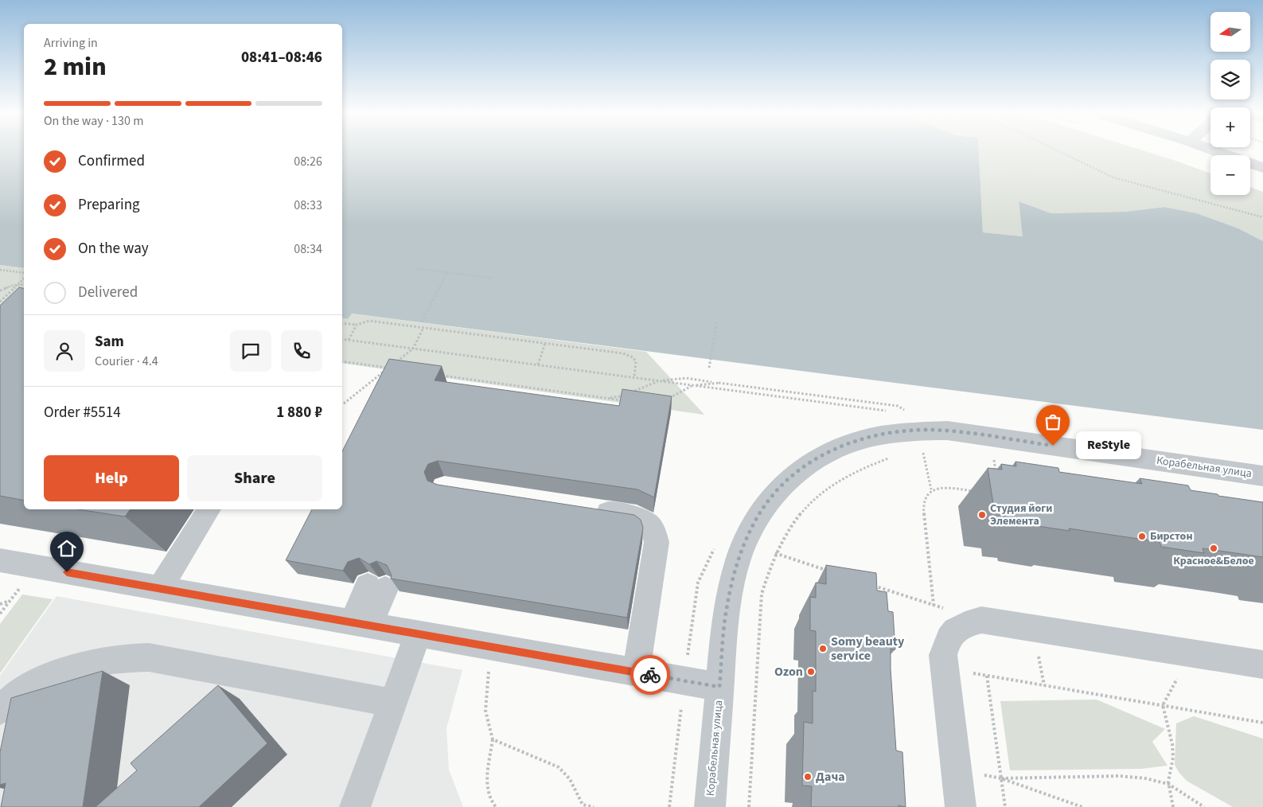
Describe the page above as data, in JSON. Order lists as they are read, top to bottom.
{
  "streets": {
    "street": ["Корабельная улица"]
  },
  "places": [
    "ReStyle",
    "Студия йоги Элемента",
    "Бирстон",
    "Красное&Белое",
    "Somy beauty service",
    "Ozon",
    "Дача"
  ],
  "north": "left",
  "page": {
    "map_buttons": ["+", "−"],
    "heading": ["2 min", "Arriving in", "08:41–08:46"],
    "panel": [
      "Sam",
      "Courier · 4.4",
      "Order #5514",
      "1 880 ₽"
    ],
    "bar": "On the way · 130 m",
    "list": [
      ["Confirmed", "08:26"],
      ["Preparing", "08:33"],
      ["On the way", "08:34"],
      "Delivered"
    ],
    "bubble": "ReStyle",
    "buttons": ["Help", "Share"]
  }
}
